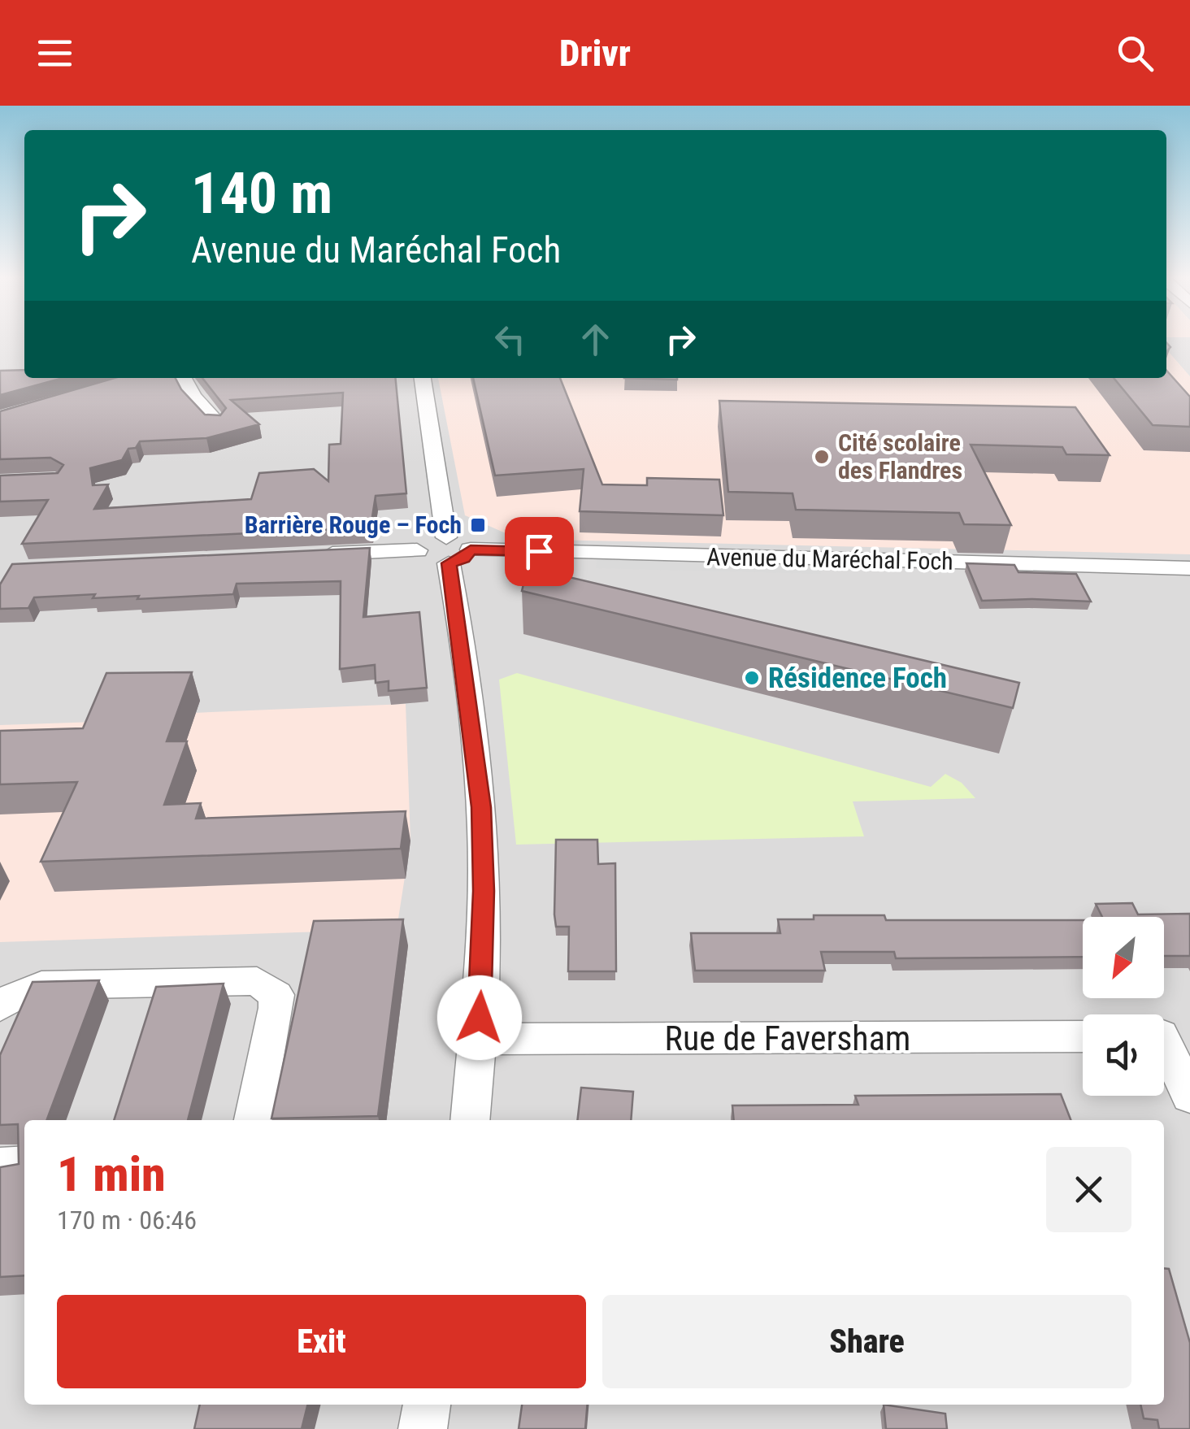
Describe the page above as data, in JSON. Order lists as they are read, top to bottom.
{
  "streets": {
    "street": ["Avenue du Maréchal Foch", "Rue de Faversham"]
  },
  "places": {
    "other": ["Cité scolaire des Flandres", "Résidence Foch"],
    "transit": ["Barrière Rouge – Foch"]
  },
  "north": "bottom left",
  "page": {
    "header": "Drivr",
    "turn": ["140 m", "Avenue du Maréchal Foch"],
    "heading": ["1 min", "170 m · 06:46"],
    "buttons": ["Exit", "Share"]
  }
}
